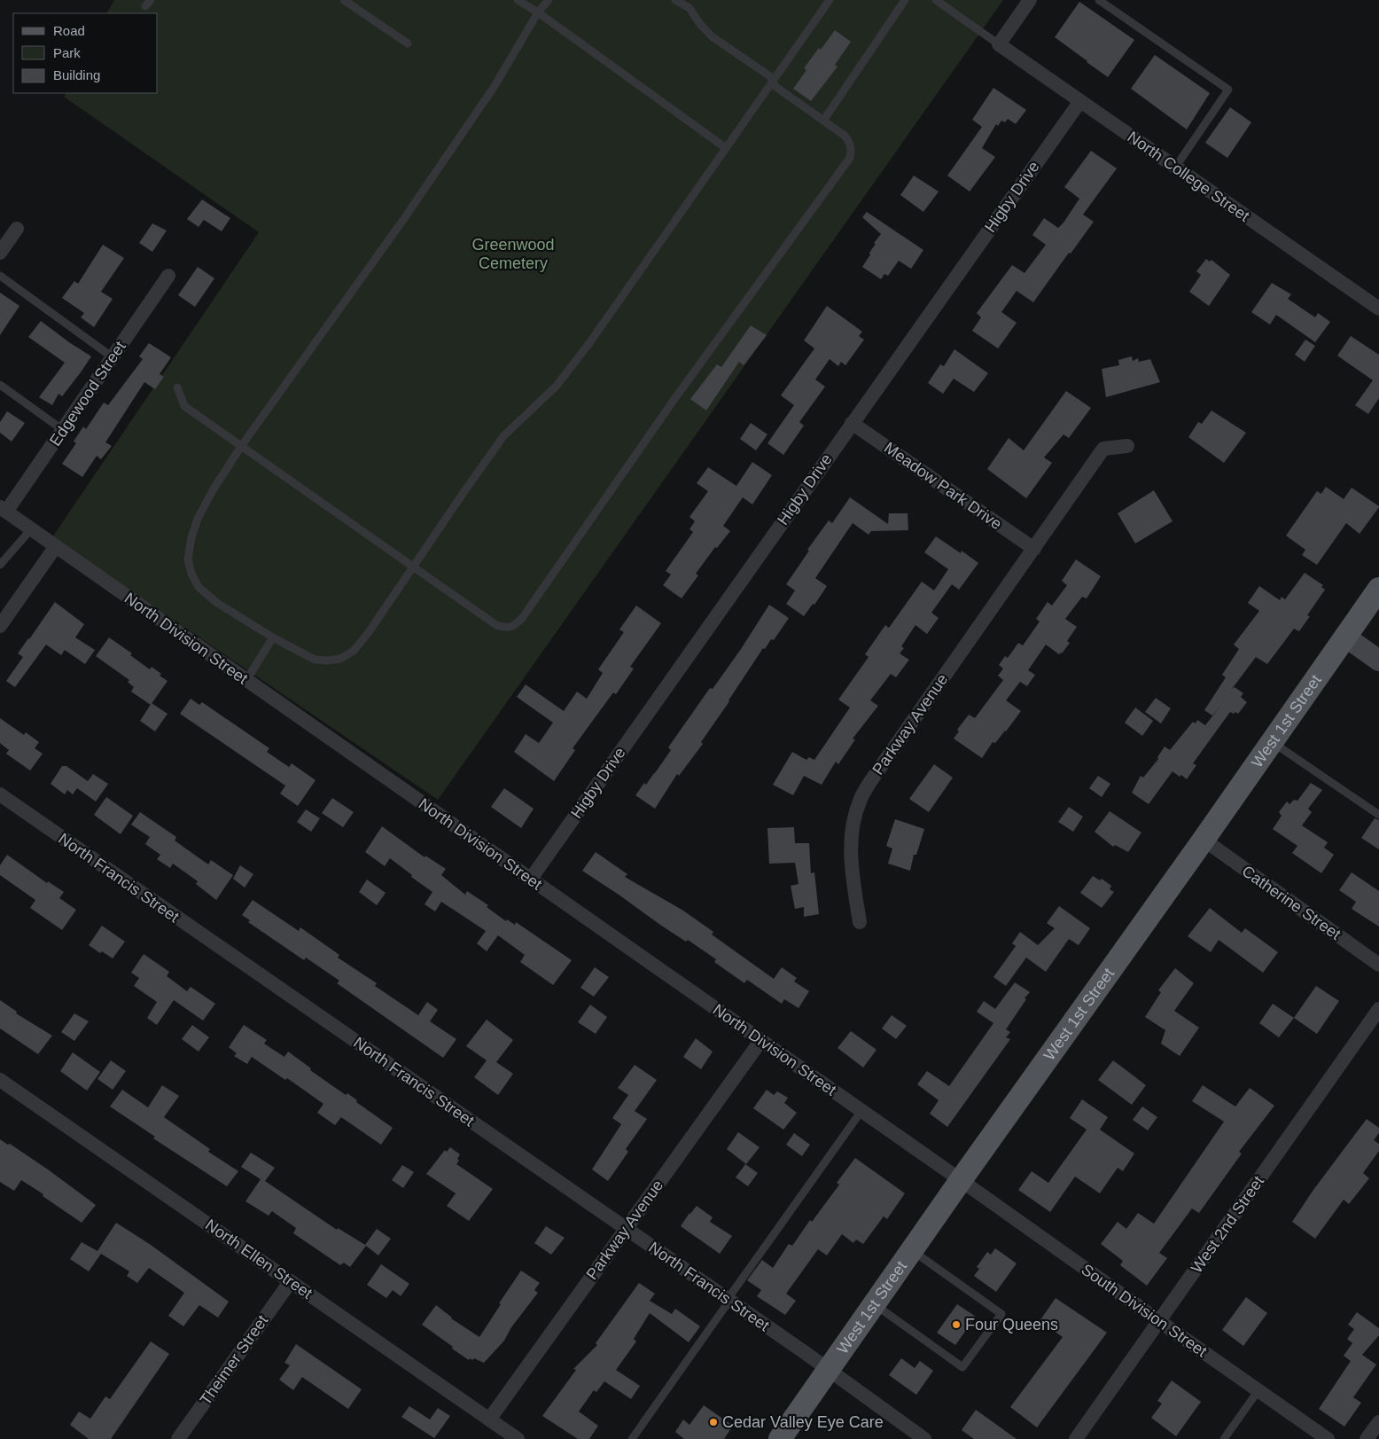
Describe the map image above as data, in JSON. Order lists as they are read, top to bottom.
{
  "streets": {
    "main road": ["West 1st Street"],
    "street": [
      "North College Street",
      "Higby Drive",
      "Edgewood Street",
      "Meadow Park Drive",
      "North Division Street",
      "Parkway Avenue",
      "North Francis Street",
      "Catherine Street",
      "West 2nd Street",
      "North Ellen Street",
      "South Division Street",
      "Theimer Street"
    ]
  },
  "crossings": [
    ["North College Street", "Higby Drive"],
    ["Higby Drive", "Meadow Park Drive"],
    ["Higby Drive", "North Division Street"],
    ["Edgewood Street", "North Division Street"],
    ["Meadow Park Drive", "Parkway Avenue"],
    ["North Division Street", "West 1st Street"],
    ["North Division Street", "Parkway Avenue"],
    ["North Division Street", "South Division Street"],
    ["West 1st Street", "North Francis Street"],
    ["West 1st Street", "Catherine Street"],
    ["West 1st Street", "South Division Street"],
    ["Parkway Avenue", "North Francis Street"],
    ["Parkway Avenue", "North Ellen Street"],
    ["West 2nd Street", "South Division Street"],
    ["North Ellen Street", "Theimer Street"]
  ],
  "parks": ["Greenwood Cemetery"],
  "places": ["Four Queens", "Cedar Valley Eye Care"],
  "legend": ["Road", "Park", "Building"]
}
